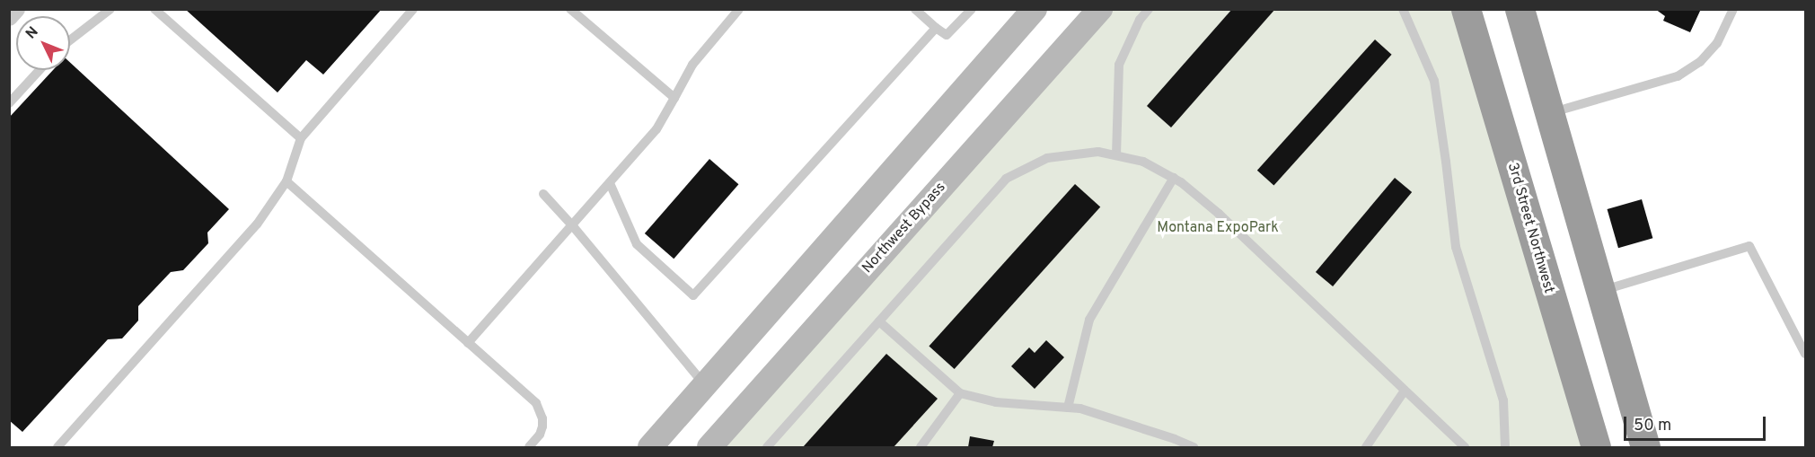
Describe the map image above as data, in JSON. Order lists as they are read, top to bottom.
{
  "streets": {
    "highway": ["3rd Street Northwest"],
    "main road": ["Northwest Bypass"]
  },
  "parks": ["Montana ExpoPark"],
  "scale_bar": "50 m",
  "north": "top left"
}
